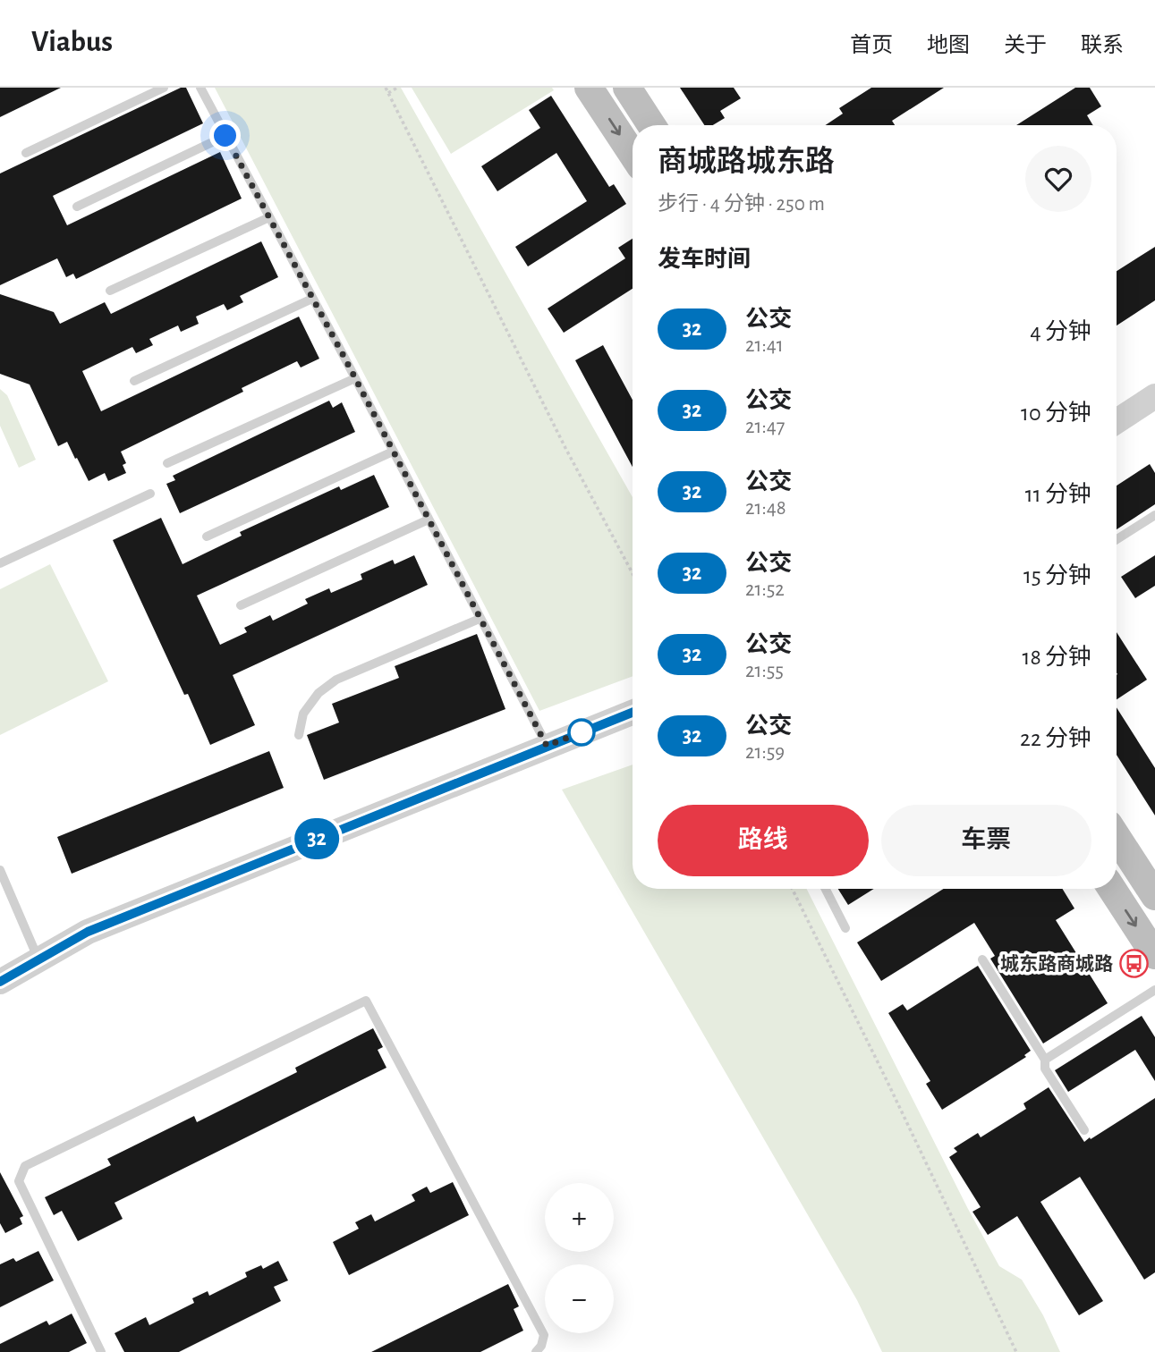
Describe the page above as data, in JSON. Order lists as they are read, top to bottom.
{
  "places": {
    "bus stop": ["城东路商城路"]
  },
  "lines": ["bus line 32"],
  "page": {
    "header": "Viabus",
    "nav": [
      "首页",
      "地图",
      "关于",
      "联系"
    ],
    "on_map": "32",
    "heading": [
      ["商城路城东路", "步行 · 4 分钟 · 250 m"],
      "发车时间"
    ],
    "list": [
      {
        "mark": "32",
        "name": "公交",
        "note": "21:41",
        "value": "4 分钟"
      },
      {
        "mark": "32",
        "name": "公交",
        "note": "21:47",
        "value": "10 分钟"
      },
      {
        "mark": "32",
        "name": "公交",
        "note": "21:48",
        "value": "11 分钟"
      },
      {
        "mark": "32",
        "name": "公交",
        "note": "21:52",
        "value": "15 分钟"
      },
      {
        "mark": "32",
        "name": "公交",
        "note": "21:55",
        "value": "18 分钟"
      },
      {
        "mark": "32",
        "name": "公交",
        "note": "21:59",
        "value": "22 分钟"
      }
    ],
    "buttons": ["路线", "车票"],
    "map_buttons": ["+", "−"]
  }
}
